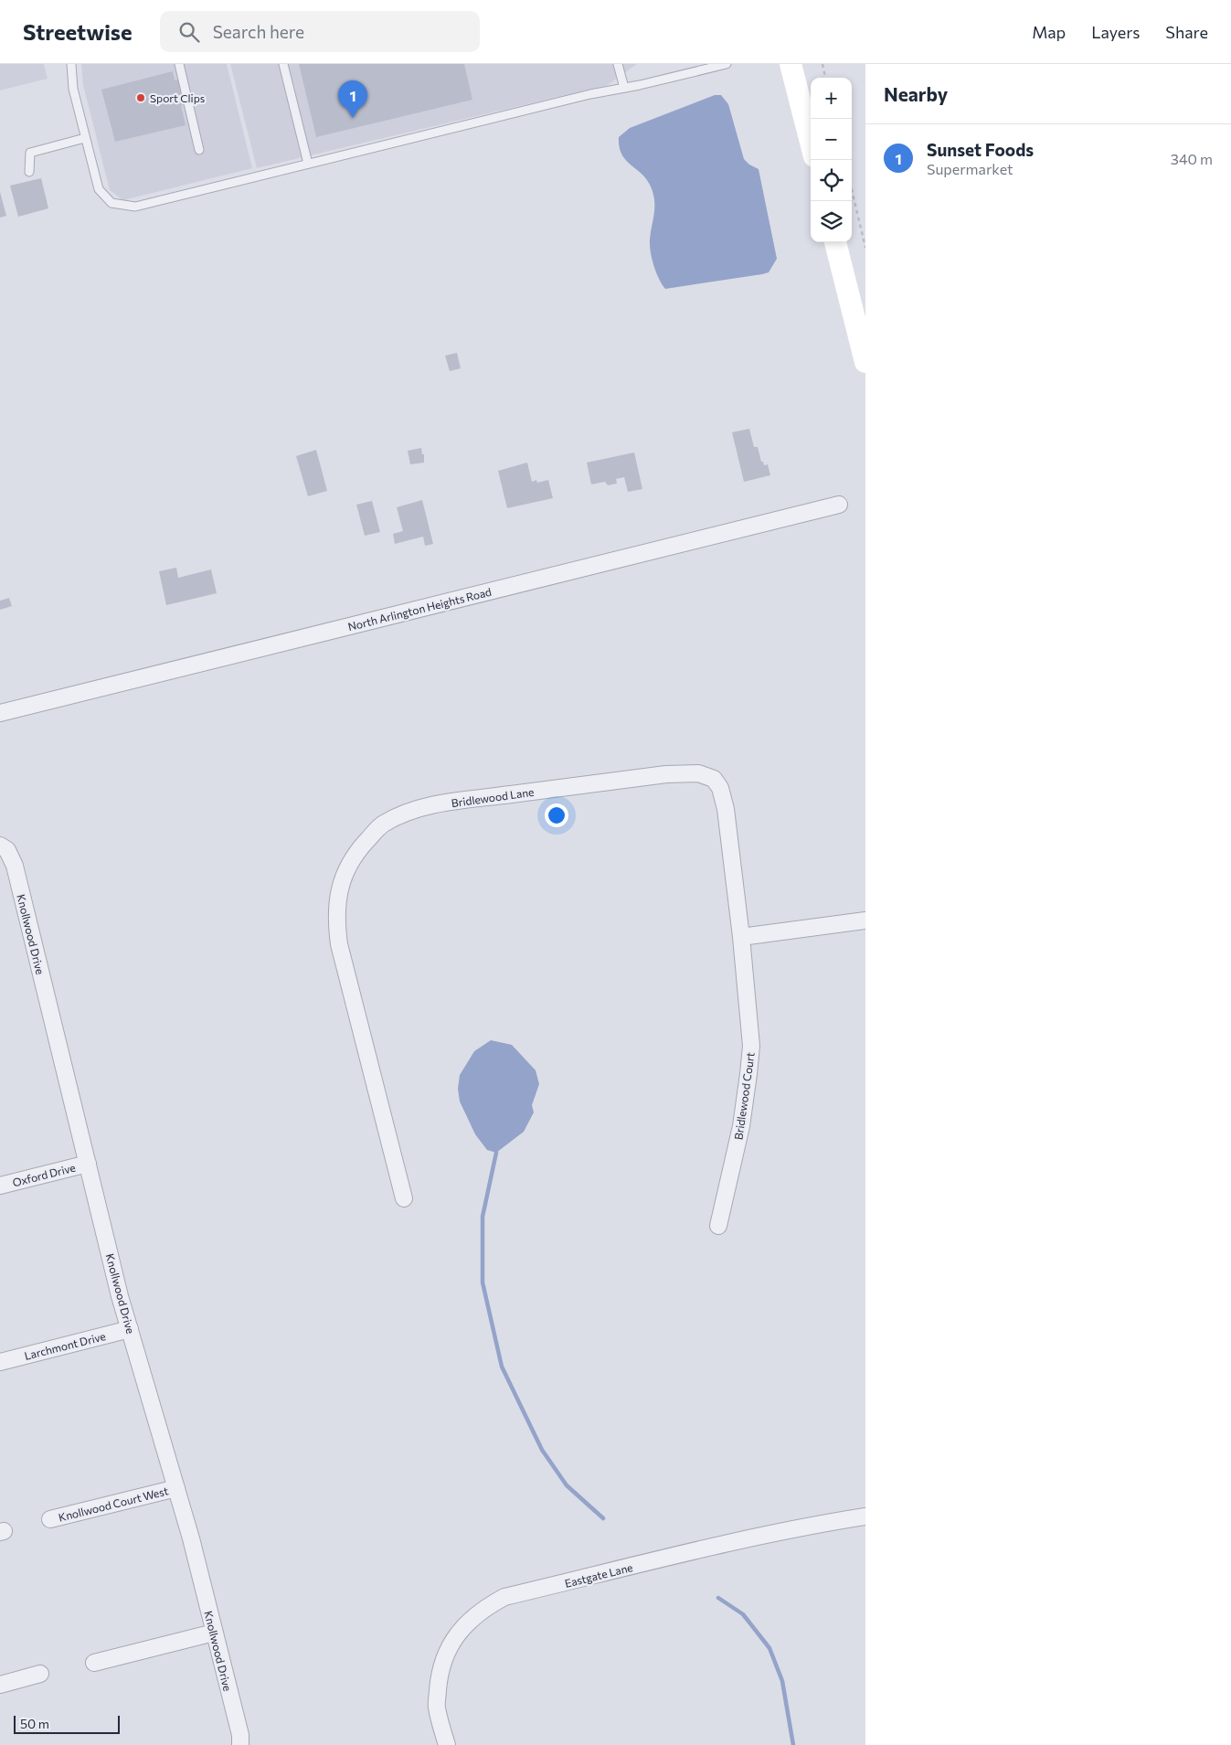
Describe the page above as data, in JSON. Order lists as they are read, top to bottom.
{
  "streets": {
    "street": [
      "North Arlington Heights Road",
      "Bridlewood Lane",
      "Knollwood Drive",
      "Bridlewood Court",
      "Oxford Drive",
      "Larchmont Drive",
      "Knollwood Court West",
      "Eastgate Lane"
    ]
  },
  "crossings": [
    ["Bridlewood Lane", "Bridlewood Court"],
    ["Knollwood Drive", "Oxford Drive"],
    ["Knollwood Drive", "Larchmont Drive"],
    ["Knollwood Drive", "Knollwood Court West"]
  ],
  "places": ["Sport Clips"],
  "scale_bar": "50 m",
  "page": {
    "header": "Streetwise",
    "search": "Search here",
    "nav": ["Map", "Layers", "Share"],
    "heading": "Nearby",
    "map_buttons": ["+", "−"],
    "pins": "1",
    "list": [
      {
        "mark": "1",
        "name": "Sunset Foods",
        "note": "Supermarket",
        "value": "340 m"
      }
    ],
    "scale": "50 m"
  }
}
